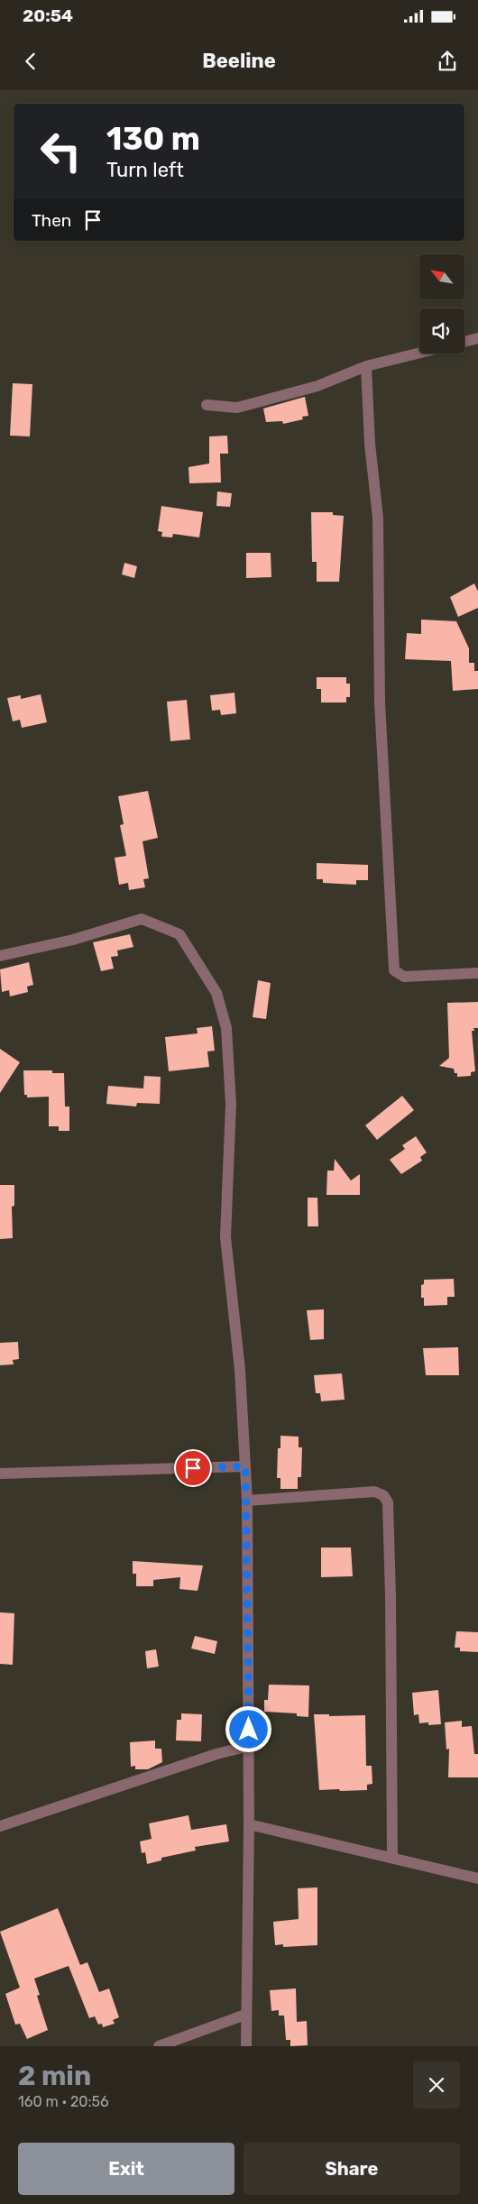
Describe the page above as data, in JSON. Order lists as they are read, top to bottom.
{
  "north": "top left",
  "page": {
    "status": "20:54",
    "header": "Beeline",
    "turn": ["130 m", "Turn left"],
    "then": "Then",
    "heading": ["2 min", "160 m · 20:56"],
    "buttons": ["Exit", "Share"]
  }
}
